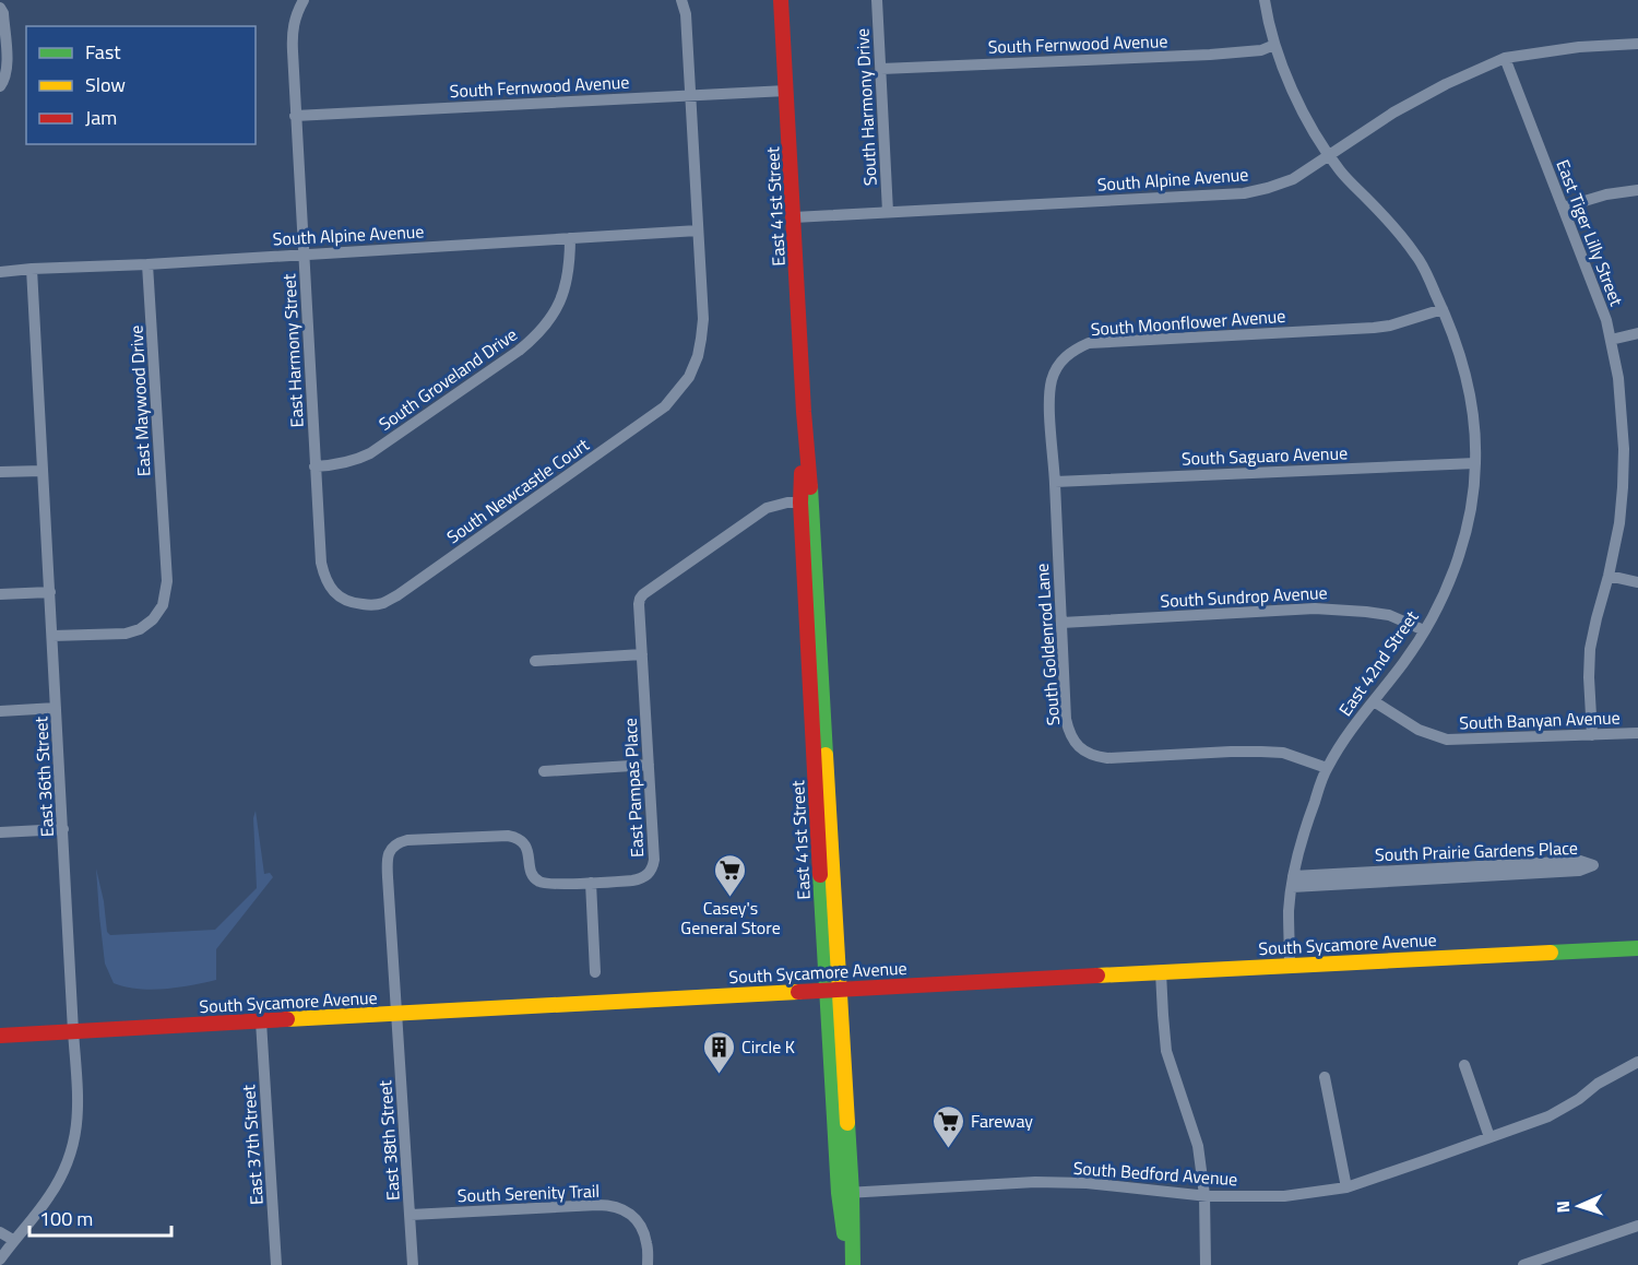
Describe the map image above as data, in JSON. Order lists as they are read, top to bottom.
{
  "streets": {
    "main road": ["East 41st Street", "South Sycamore Avenue"],
    "street": [
      "South Fernwood Avenue",
      "South Harmony Drive",
      "South Alpine Avenue",
      "East Tiger Lilly Street",
      "South Moonflower Avenue",
      "East Harmony Street",
      "South Groveland Drive",
      "East Maywood Drive",
      "South Saguaro Avenue",
      "South Newcastle Court",
      "South Sundrop Avenue",
      "South Goldenrod Lane",
      "East 42nd Street",
      "South Banyan Avenue",
      "East 36th Street",
      "East Pampas Place",
      "South Prairie Gardens Place",
      "East 38th Street",
      "East 37th Street",
      "South Bedford Avenue",
      "South Serenity Trail"
    ]
  },
  "crossings": [
    ["South Fernwood Avenue", "South Harmony Drive"],
    ["South Fernwood Avenue", "East 41st Street"],
    ["South Fernwood Avenue", "East Harmony Street"],
    ["South Fernwood Avenue", "South Newcastle Court"],
    ["South Fernwood Avenue", "East 42nd Street"],
    ["South Harmony Drive", "South Alpine Avenue"],
    ["South Alpine Avenue", "East 41st Street"],
    ["South Alpine Avenue", "East Tiger Lilly Street"],
    ["South Alpine Avenue", "East Harmony Street"],
    ["South Alpine Avenue", "South Groveland Drive"],
    ["South Alpine Avenue", "East Maywood Drive"],
    ["South Alpine Avenue", "South Newcastle Court"],
    ["South Alpine Avenue", "East 42nd Street"],
    ["South Alpine Avenue", "East 36th Street"],
    ["East 41st Street", "East Pampas Place"],
    ["East 41st Street", "South Sycamore Avenue"],
    ["East 41st Street", "South Bedford Avenue"],
    ["East Tiger Lilly Street", "South Banyan Avenue"],
    ["South Moonflower Avenue", "South Saguaro Avenue"],
    ["South Moonflower Avenue", "South Goldenrod Lane"],
    ["South Moonflower Avenue", "East 42nd Street"],
    ["East Harmony Street", "South Groveland Drive"],
    ["East Harmony Street", "South Newcastle Court"],
    ["South Groveland Drive", "South Newcastle Court"],
    ["East Maywood Drive", "East 36th Street"],
    ["South Saguaro Avenue", "South Goldenrod Lane"],
    ["South Saguaro Avenue", "East 42nd Street"],
    ["South Sundrop Avenue", "South Goldenrod Lane"],
    ["South Sundrop Avenue", "East 42nd Street"],
    ["South Goldenrod Lane", "East 42nd Street"],
    ["East 42nd Street", "South Banyan Avenue"],
    ["East 42nd Street", "South Prairie Gardens Place"],
    ["East 42nd Street", "South Sycamore Avenue"],
    ["East 36th Street", "South Sycamore Avenue"],
    ["East Pampas Place", "South Sycamore Avenue"],
    ["East Pampas Place", "East 38th Street"],
    ["South Sycamore Avenue", "East 38th Street"],
    ["South Sycamore Avenue", "East 37th Street"],
    ["East 38th Street", "South Serenity Trail"]
  ],
  "places": {
    "supermarket": ["Casey's General Store", "Fareway"],
    "building": ["Circle K"]
  },
  "legend": ["Fast", "Slow", "Jam"],
  "scale_bar": "100 m",
  "north": "left"
}
